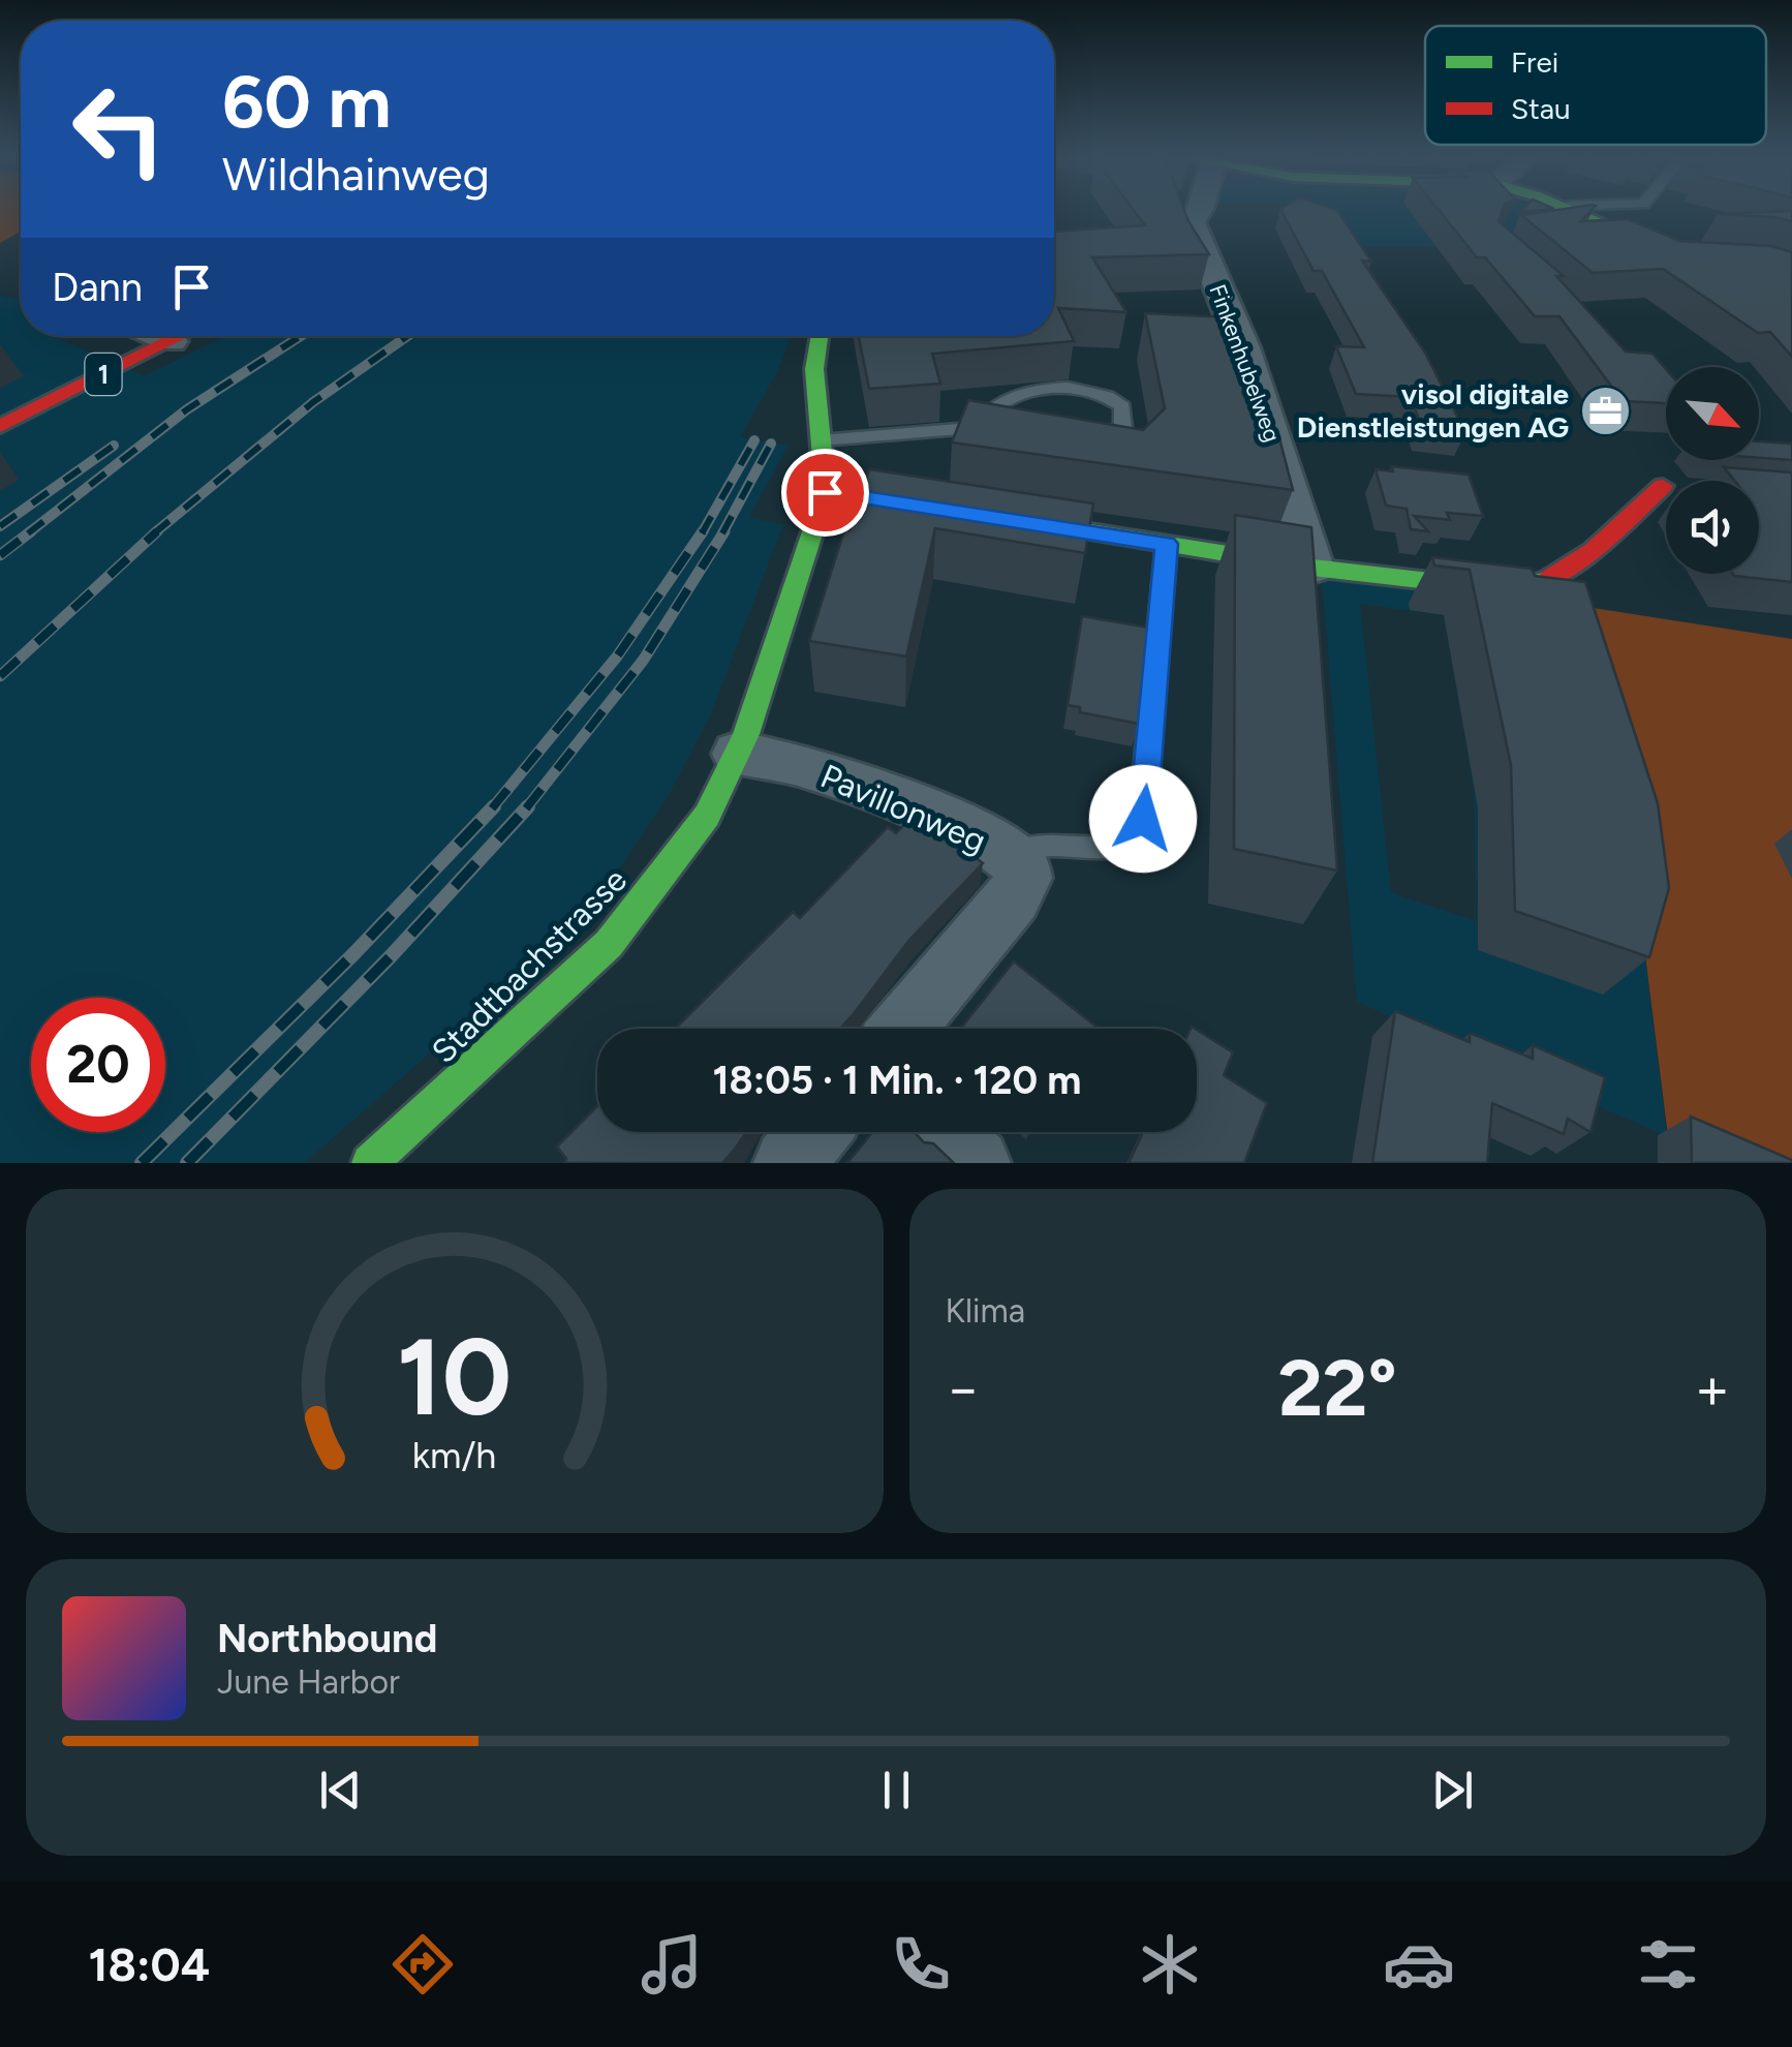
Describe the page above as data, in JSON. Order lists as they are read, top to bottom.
{
  "streets": {
    "street": [
      "Finkenhubelweg",
      "1",
      "Pavillonweg",
      "Stadtbachstrasse"
    ]
  },
  "crossings": [
    ["Pavillonweg", "Stadtbachstrasse"]
  ],
  "places": {
    "office": ["visol digitale Dienstleistungen AG"]
  },
  "legend": ["Frei", "Stau"],
  "north": "bottom right",
  "page": {
    "turn": ["60 m", "Wildhainweg"],
    "then": "Dann",
    "limit": "20",
    "trip": "18:05 · 1 Min. · 120 m",
    "tile": "Klima",
    "heat": ["−", "22°", "+"],
    "song": ["Northbound", "June Harbor"],
    "tabs": "18:04",
    "gauge": ["10", "km/h"]
  }
}
